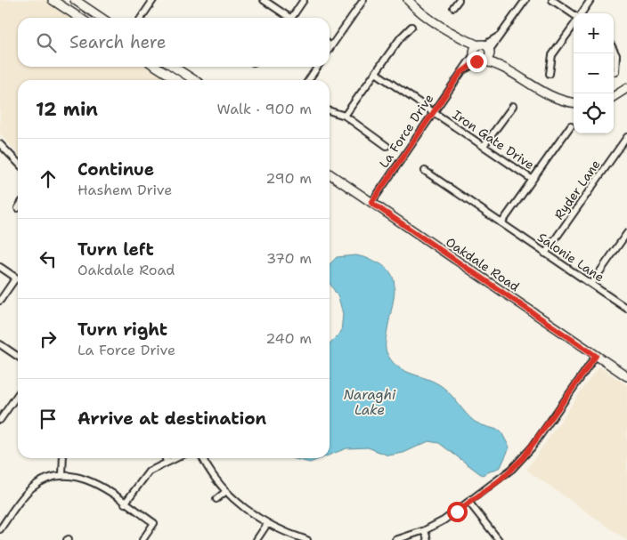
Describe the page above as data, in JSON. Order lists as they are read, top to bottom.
{
  "streets": {
    "main road": ["La Force Drive", "Oakdale Road"],
    "street": ["Iron Gate Drive", "Ryder Lane", "Salonie Lane"]
  },
  "crossings": [
    ["La Force Drive", "Iron Gate Drive"],
    ["La Force Drive", "Oakdale Road"],
    ["Ryder Lane", "Salonie Lane"]
  ],
  "water": ["Naraghi Lake"],
  "page": {
    "map_buttons": ["+", "−"],
    "search": "Search here",
    "heading": ["12 min", "Walk · 900 m"],
    "list": [
      ["Continue", "Hashem Drive", "290 m"],
      ["Turn left", "Oakdale Road", "370 m"],
      ["Turn right", "La Force Drive", "240 m"],
      "Arrive at destination"
    ]
  }
}
